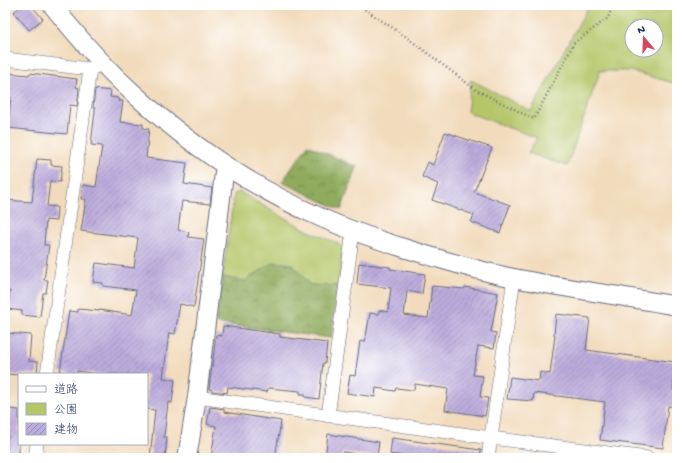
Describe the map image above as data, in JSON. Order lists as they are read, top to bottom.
{
  "legend": ["道路", "公園", "建物"],
  "north": "top"
}
